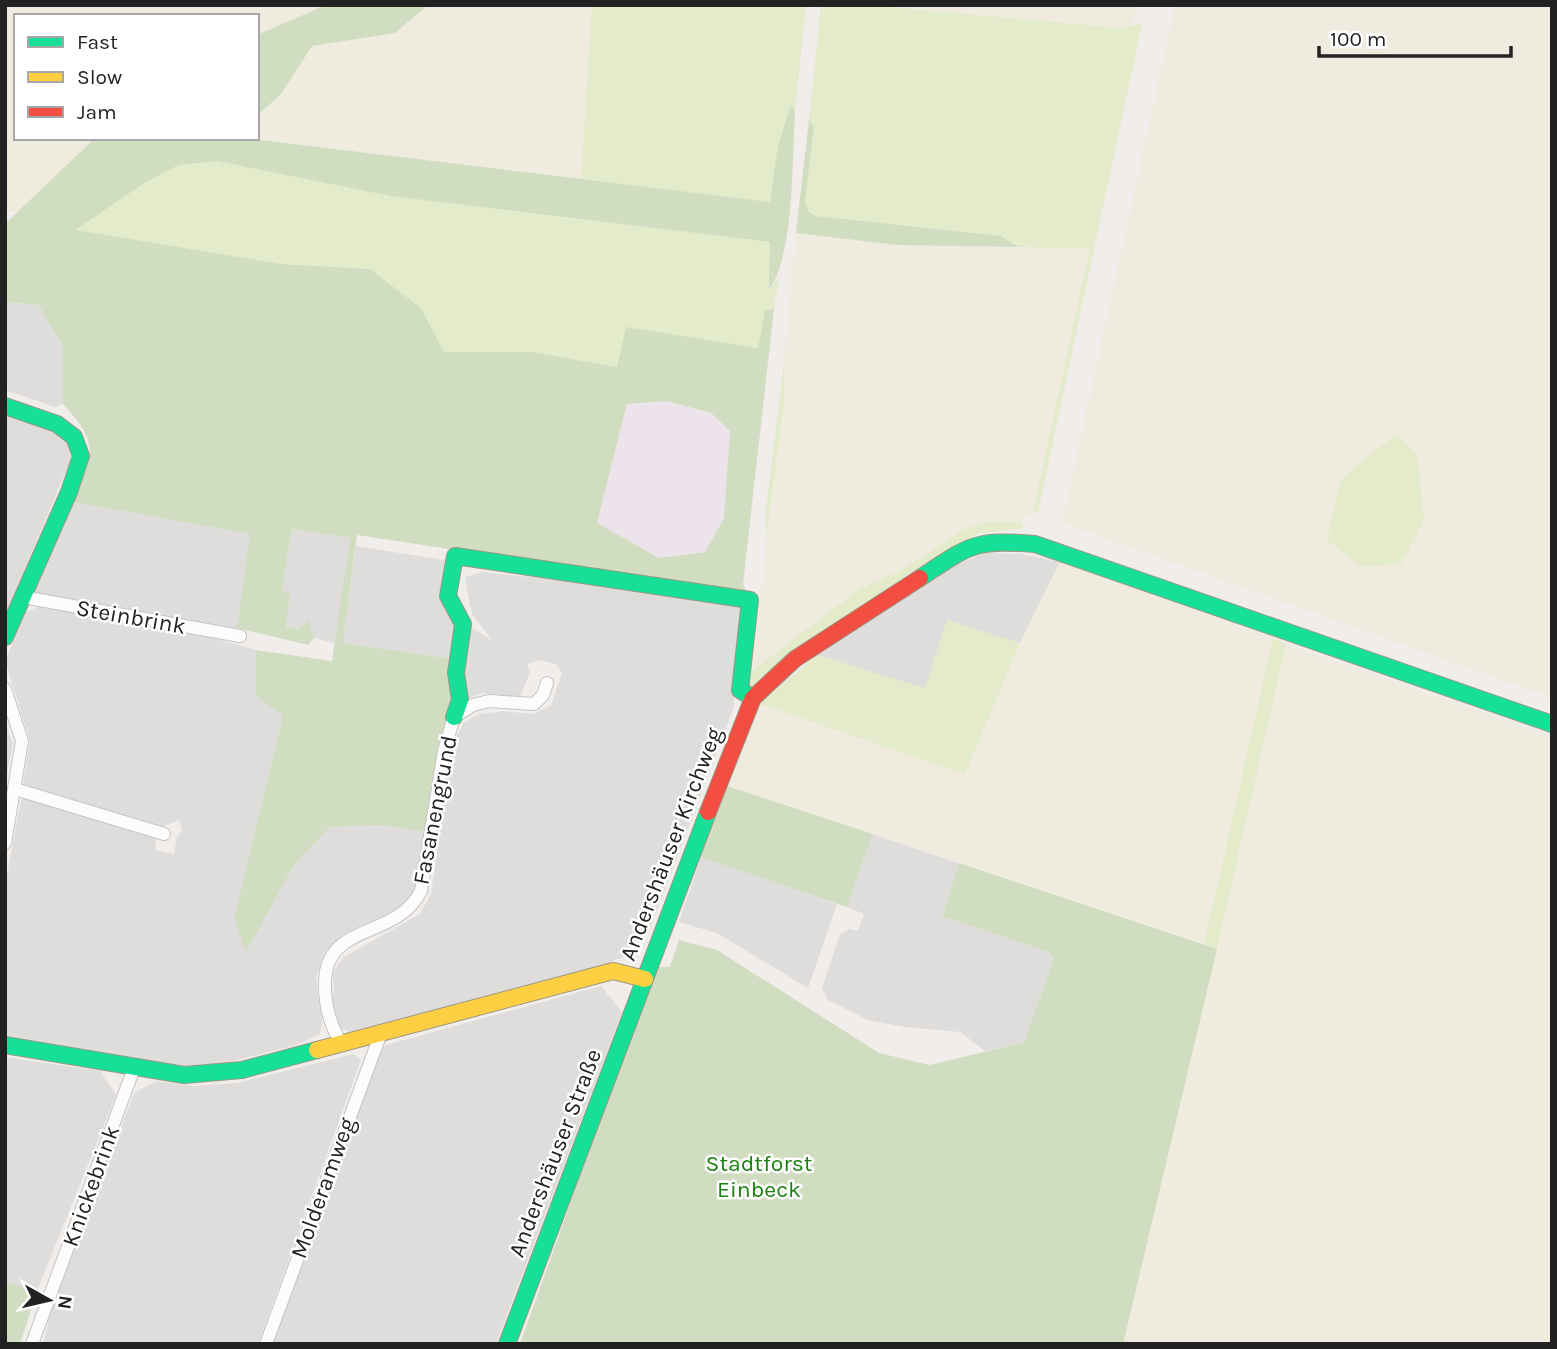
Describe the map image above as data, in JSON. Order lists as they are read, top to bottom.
{
  "streets": {
    "street": [
      "Steinbrink",
      "Fasanengrund",
      "Andershäuser Kirchweg",
      "Andershäuser Straße",
      "Knickebrink",
      "Molderamweg"
    ]
  },
  "crossings": [
    ["Fasanengrund", "Andershäuser Kirchweg"],
    ["Andershäuser Kirchweg", "Andershäuser Straße"],
    ["Andershäuser Kirchweg", "Knickebrink"],
    ["Andershäuser Kirchweg", "Molderamweg"]
  ],
  "parks": ["Stadtforst Einbeck"],
  "legend": ["Fast", "Slow", "Jam"],
  "scale_bar": "100 m",
  "north": "right"
}
